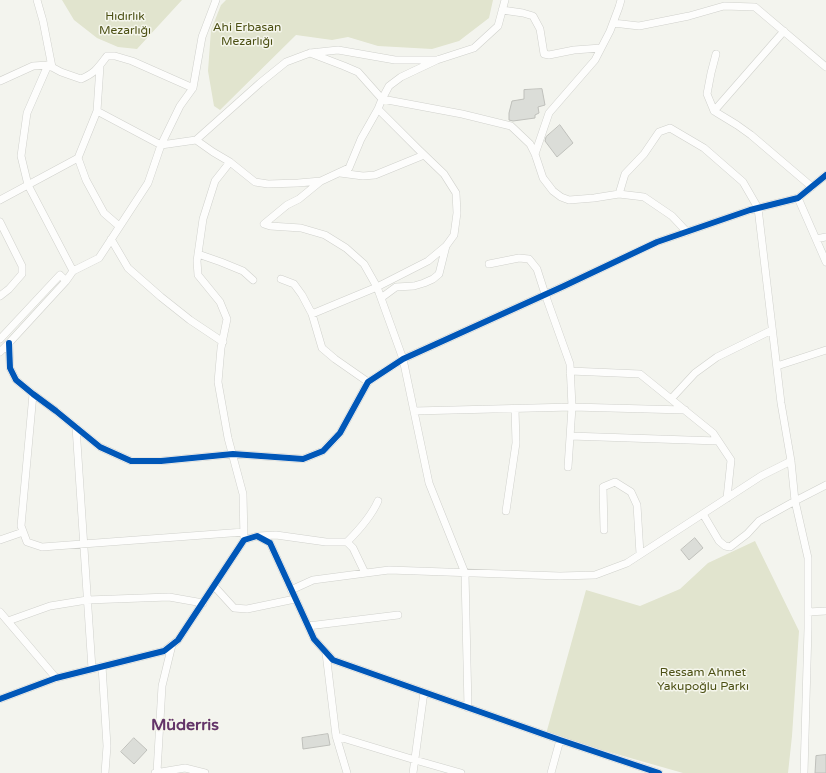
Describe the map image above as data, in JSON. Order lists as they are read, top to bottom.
{
  "districts": ["Müderris"],
  "parks": ["Hıdırlık Mezarlığı", "Ahi Erbasan Mezarlığı", "Ressam Ahmet Yakupoğlu Parkı"]
}
